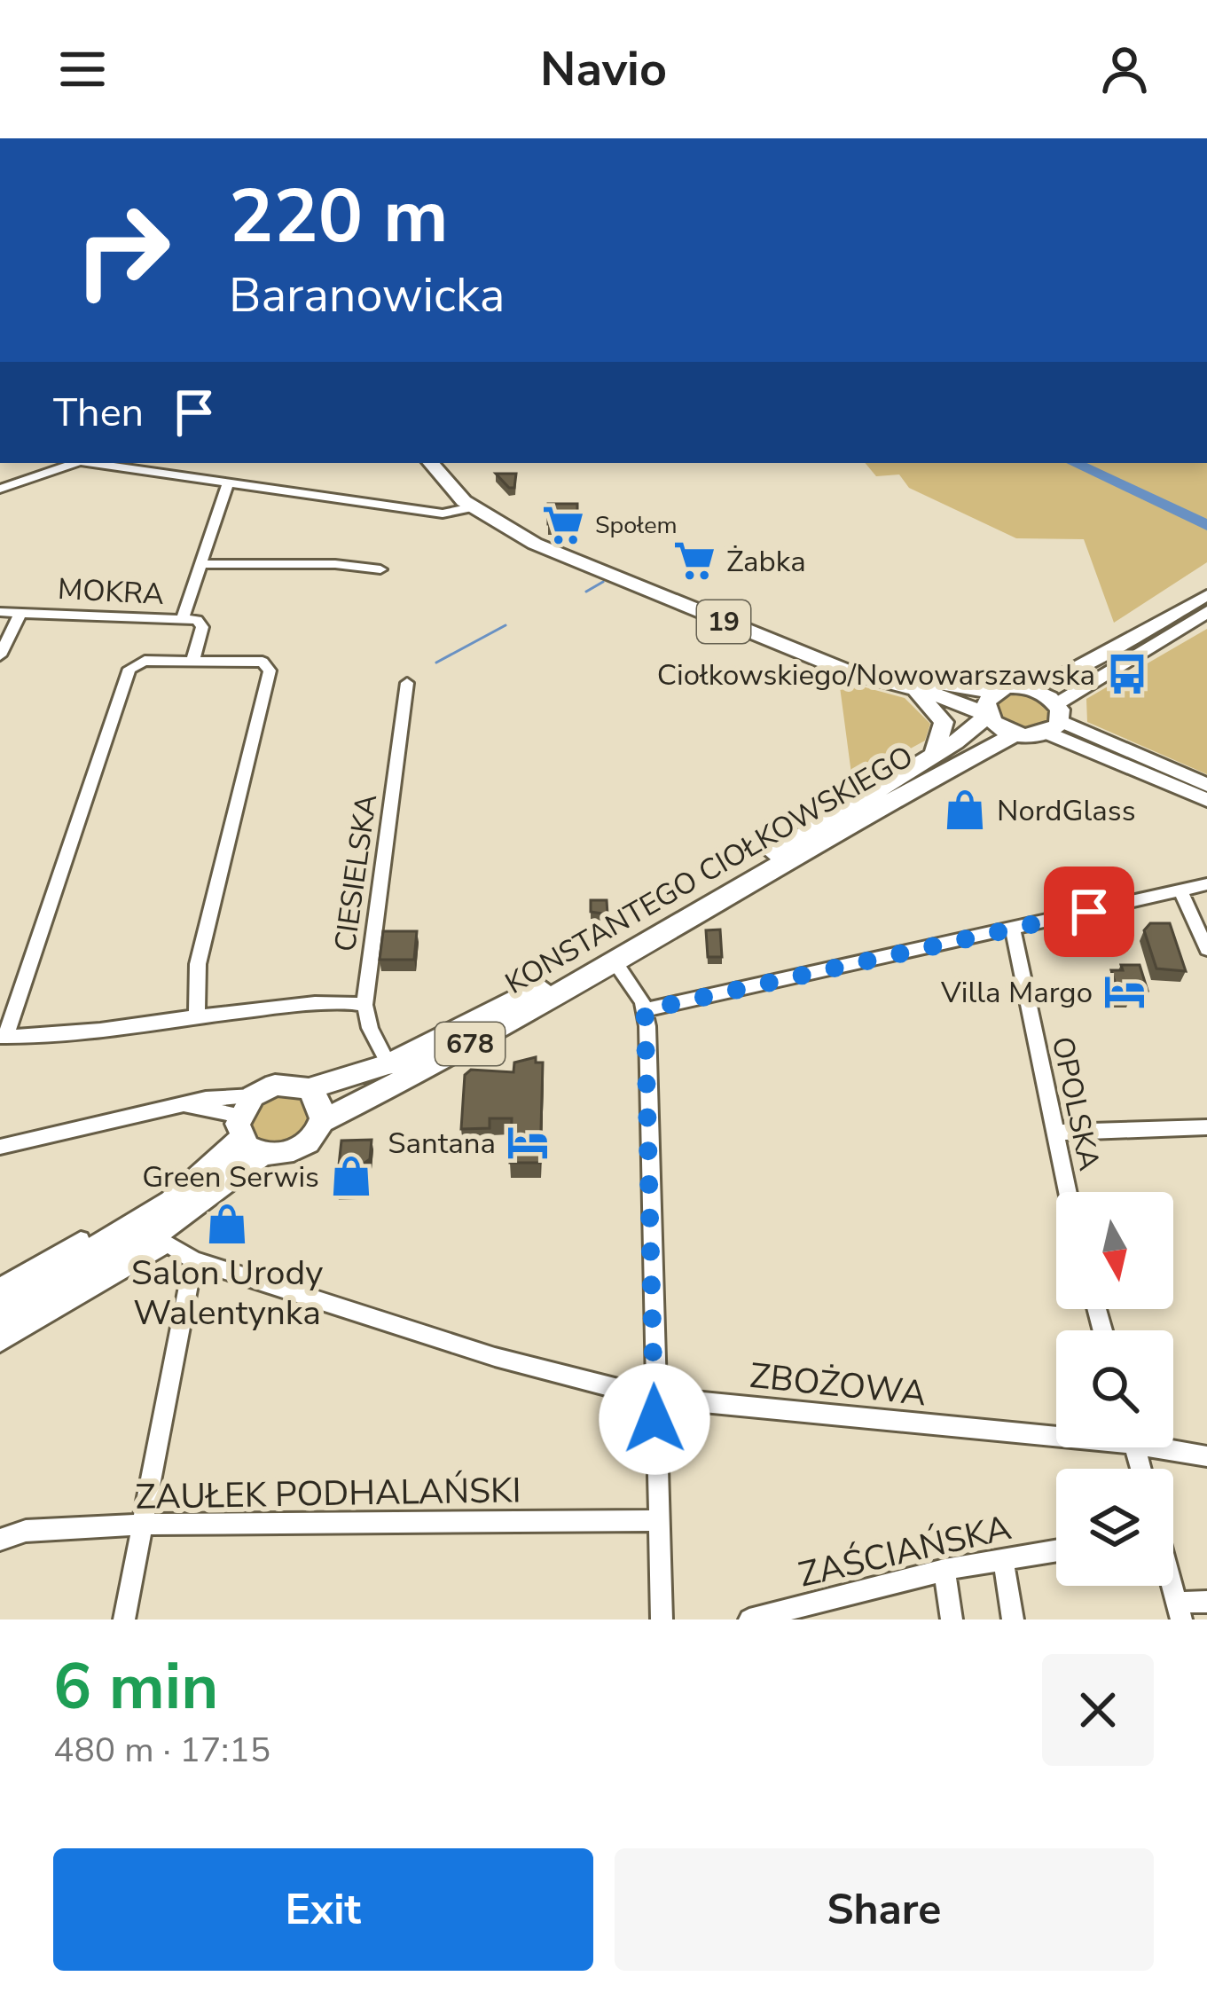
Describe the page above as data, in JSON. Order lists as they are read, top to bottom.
{
  "streets": {
    "highway": ["19", "KONSTANTEGO CIOŁKOWSKIEGO", "678"],
    "street": [
      "MOKRA",
      "CIESIELSKA",
      "OPOLSKA",
      "ZBOŻOWA",
      "ZAUŁEK PODHALAŃSKI",
      "ZAŚCIAŃSKA"
    ]
  },
  "crossings": [
    ["19", "KONSTANTEGO CIOŁKOWSKIEGO"],
    ["KONSTANTEGO CIOŁKOWSKIEGO", "CIESIELSKA"],
    ["KONSTANTEGO CIOŁKOWSKIEGO", "678"]
  ],
  "places": {
    "supermarket": ["Społem", "Żabka"],
    "bus stop": ["Ciołkowskiego/Nowowarszawska"],
    "shop": ["NordGlass", "Green Serwis", "Salon Urody Walentynka"],
    "hotel": ["Villa Margo", "Santana"]
  },
  "north": "bottom",
  "page": {
    "header": "Navio",
    "turn": ["220 m", "Baranowicka"],
    "then": "Then",
    "heading": ["6 min", "480 m · 17:15"],
    "buttons": ["Exit", "Share"]
  }
}
